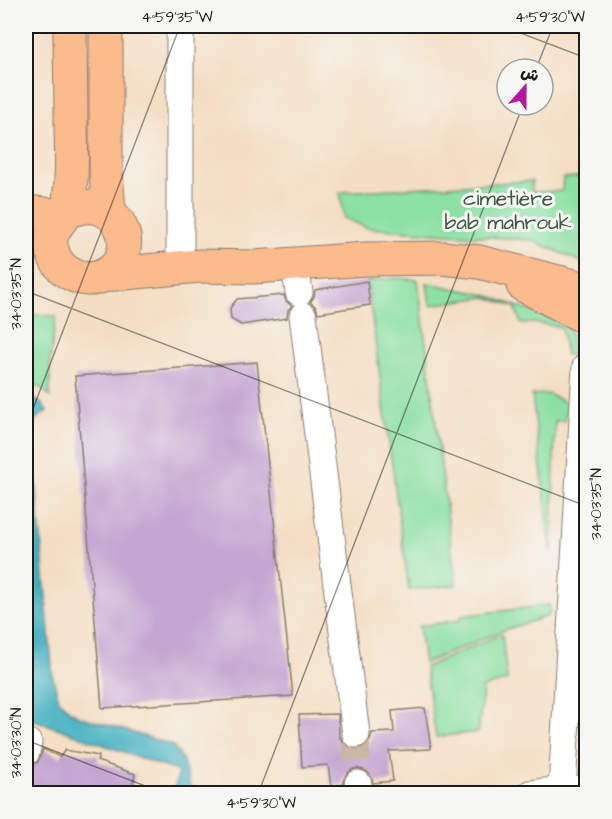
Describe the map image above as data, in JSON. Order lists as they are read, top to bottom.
{
  "parks": ["cimetière bab mahrouk"],
  "north": "top",
  "coordinates": [
    "4°59'35\"W",
    "4°59'30\"W",
    "34°03'35\"N",
    "34°03'30\"N"
  ]
}
